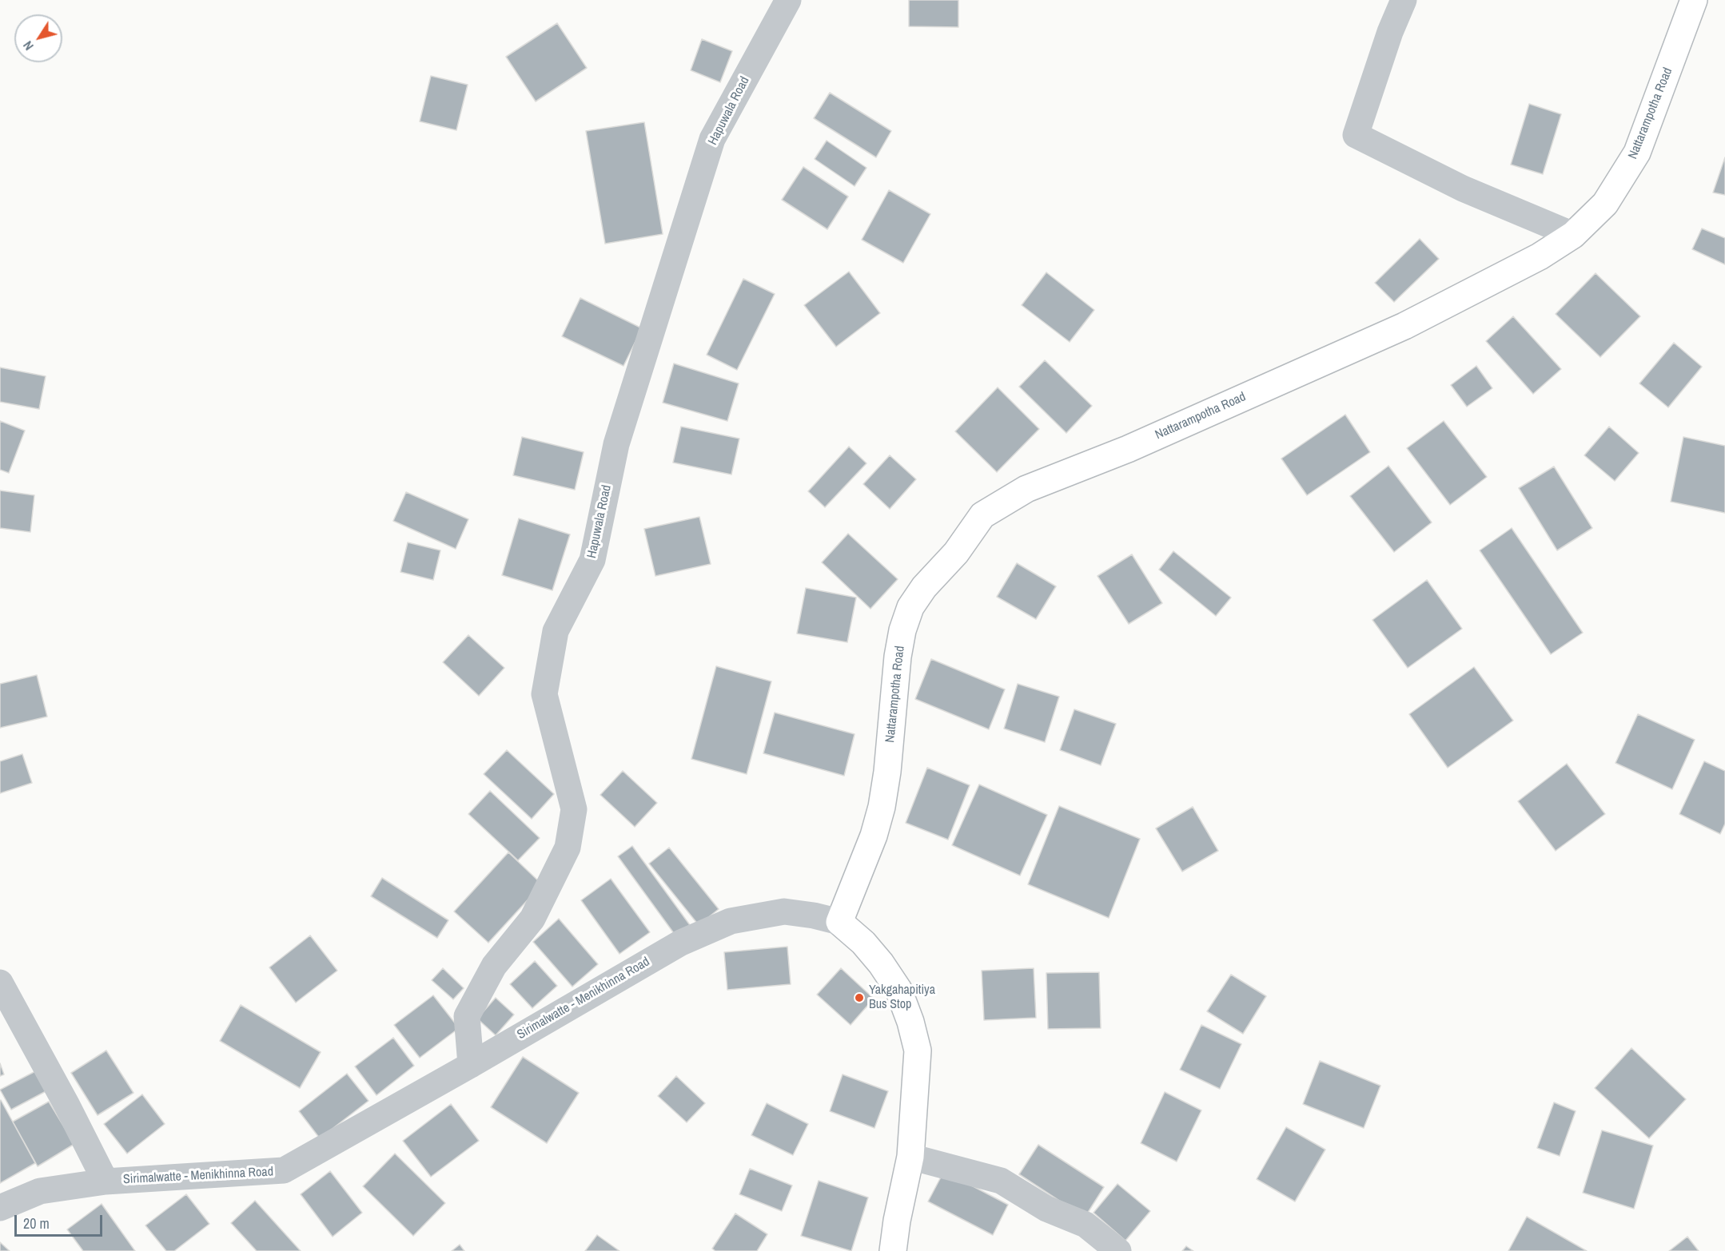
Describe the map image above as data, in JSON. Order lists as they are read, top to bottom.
{
  "streets": {
    "main road": ["Nattarampotha Road", "Sirimalwatte - Menikhinna Road"],
    "street": ["Hapuwala Road"]
  },
  "crossings": [
    ["Hapuwala Road", "Sirimalwatte - Menikhinna Road"],
    ["Nattarampotha Road", "Sirimalwatte - Menikhinna Road"]
  ],
  "places": ["Yakgahapitiya Bus Stop"],
  "scale_bar": "20 m",
  "north": "bottom left"
}
